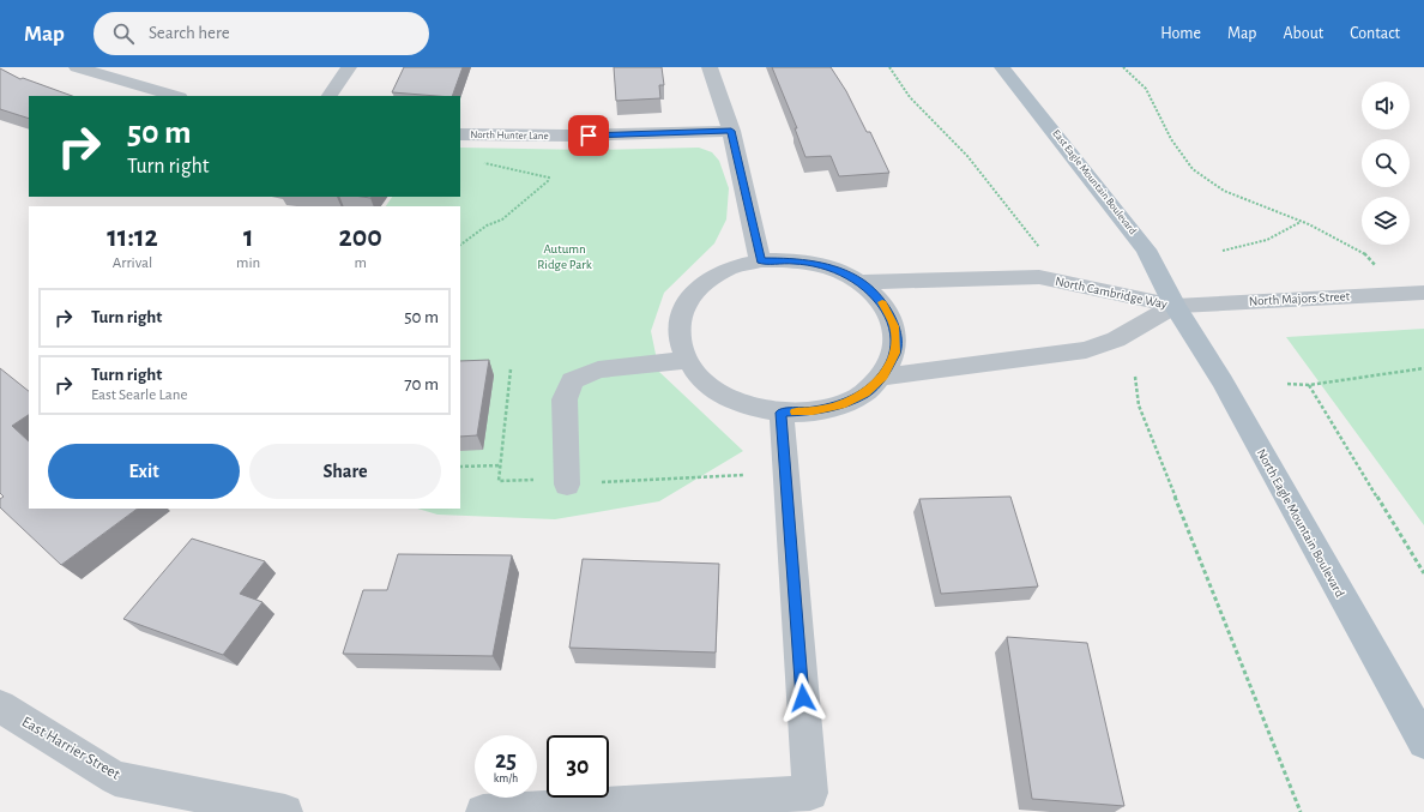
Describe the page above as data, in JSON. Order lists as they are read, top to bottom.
{
  "streets": {
    "main road": ["East Eagle Mountain Boulevard", "North Eagle Mountain Boulevard"],
    "street": [
      "North Hunter Lane",
      "North Cambridge Way",
      "North Majors Street",
      "East Harrier Street"
    ]
  },
  "crossings": [
    ["East Eagle Mountain Boulevard", "North Cambridge Way"],
    ["East Eagle Mountain Boulevard", "North Majors Street"],
    ["East Eagle Mountain Boulevard", "North Eagle Mountain Boulevard"],
    ["North Cambridge Way", "North Majors Street"],
    ["North Cambridge Way", "North Eagle Mountain Boulevard"],
    ["North Majors Street", "North Eagle Mountain Boulevard"]
  ],
  "parks": ["Autumn Ridge Park"],
  "page": {
    "header": "Map",
    "search": "Search here",
    "nav": [
      "Home",
      "Map",
      "About",
      "Contact"
    ],
    "turn": ["50 m", "Turn right"],
    "eta": [
      "11:12",
      "Arrival",
      "1",
      "min",
      "200",
      "m"
    ],
    "list": [
      {
        "name": "Turn right",
        "value": "50 m"
      },
      {
        "name": "Turn right",
        "note": "East Searle Lane",
        "value": "70 m"
      }
    ],
    "buttons": ["Exit", "Share"],
    "speed": "25 km/h",
    "limit": "30"
  }
}
